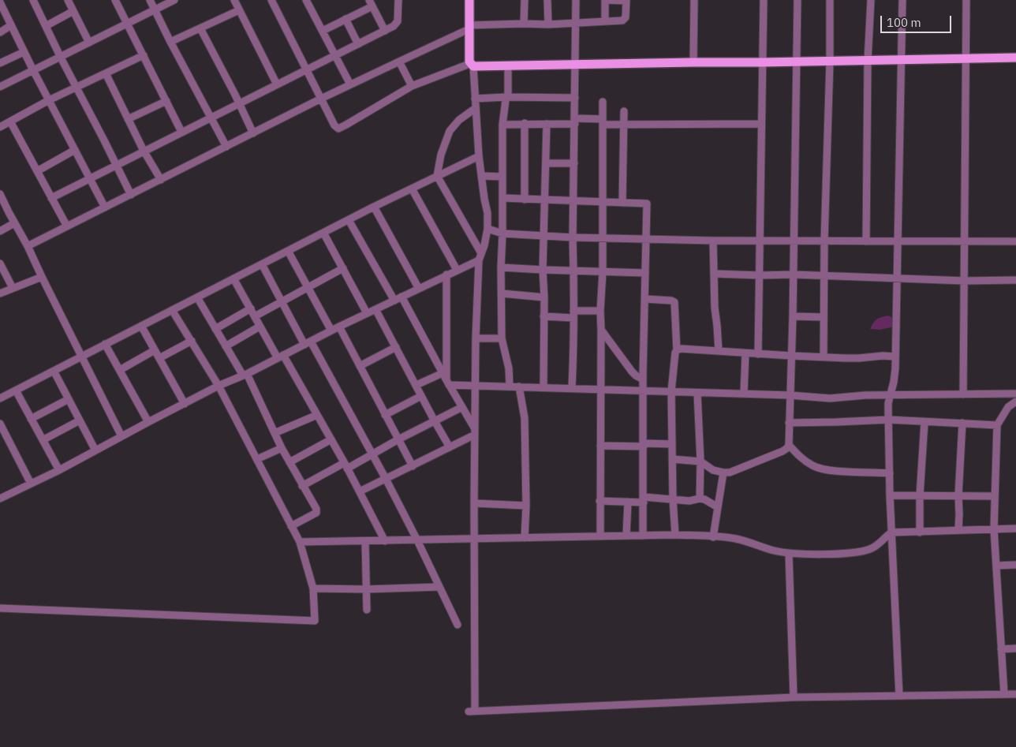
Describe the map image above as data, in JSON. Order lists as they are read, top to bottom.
{
  "scale_bar": "100 m"
}
